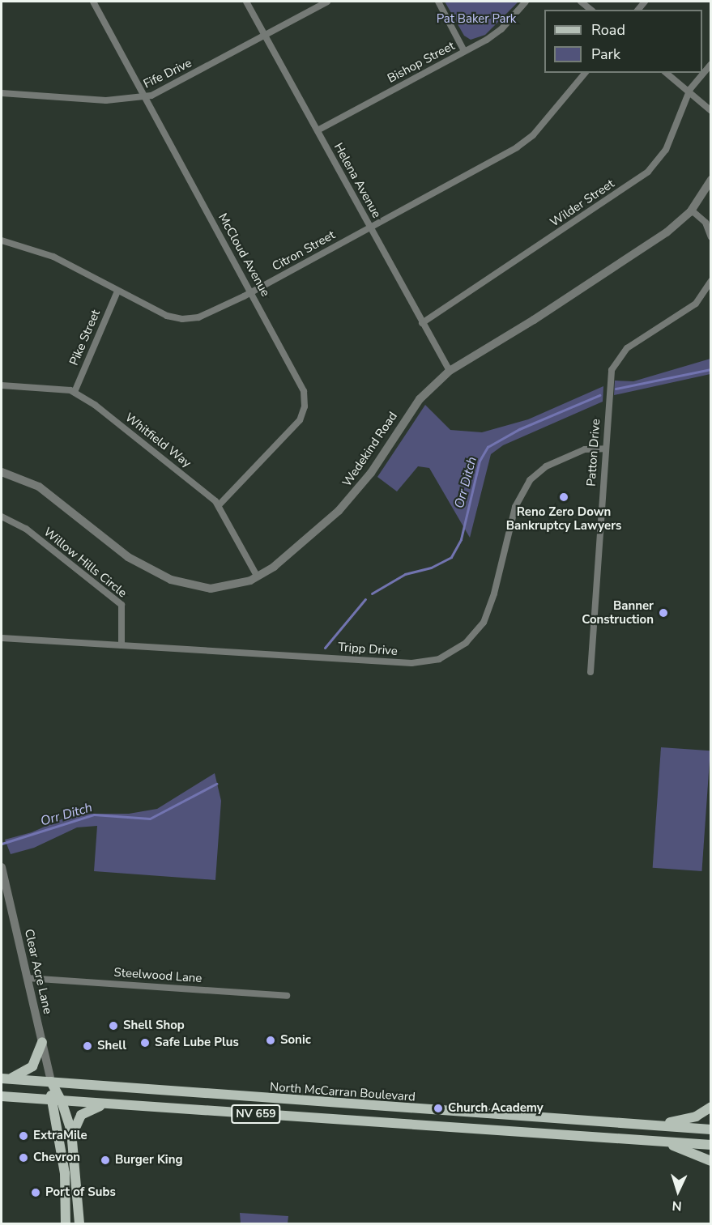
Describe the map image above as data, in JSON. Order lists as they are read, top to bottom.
{
  "streets": {
    "main road": ["Clear Acre Lane", "North McCarran Boulevard", "NV 659"],
    "street": [
      "Bishop Street",
      "Fife Drive",
      "Helena Avenue",
      "Wilder Street",
      "Citron Street",
      "McCloud Avenue",
      "Pike Street",
      "Whitfield Way",
      "Wedekind Road",
      "Patton Drive",
      "Willow Hills Circle",
      "Tripp Drive",
      "Steelwood Lane"
    ]
  },
  "crossings": [
    ["Bishop Street", "Helena Avenue"],
    ["Fife Drive", "Helena Avenue"],
    ["Fife Drive", "McCloud Avenue"],
    ["Helena Avenue", "Wilder Street"],
    ["Helena Avenue", "Citron Street"],
    ["Helena Avenue", "Wedekind Road"],
    ["Citron Street", "McCloud Avenue"],
    ["Citron Street", "Pike Street"],
    ["McCloud Avenue", "Whitfield Way"],
    ["Pike Street", "Whitfield Way"],
    ["Whitfield Way", "Wedekind Road"],
    ["Patton Drive", "Tripp Drive"],
    ["Willow Hills Circle", "Tripp Drive"],
    ["Clear Acre Lane", "Steelwood Lane"],
    ["Clear Acre Lane", "North McCarran Boulevard"],
    ["Clear Acre Lane", "NV 659"]
  ],
  "water": ["Orr Ditch"],
  "parks": ["Pat Baker Park"],
  "places": [
    "Reno Zero Down Bankruptcy Lawyers",
    "Banner Construction",
    "Shell Shop",
    "Sonic",
    "Safe Lube Plus",
    "Shell",
    "Church Academy",
    "ExtraMile",
    "Chevron",
    "Burger King",
    "Port of Subs"
  ],
  "legend": ["Road", "Park"],
  "north": "bottom"
}
